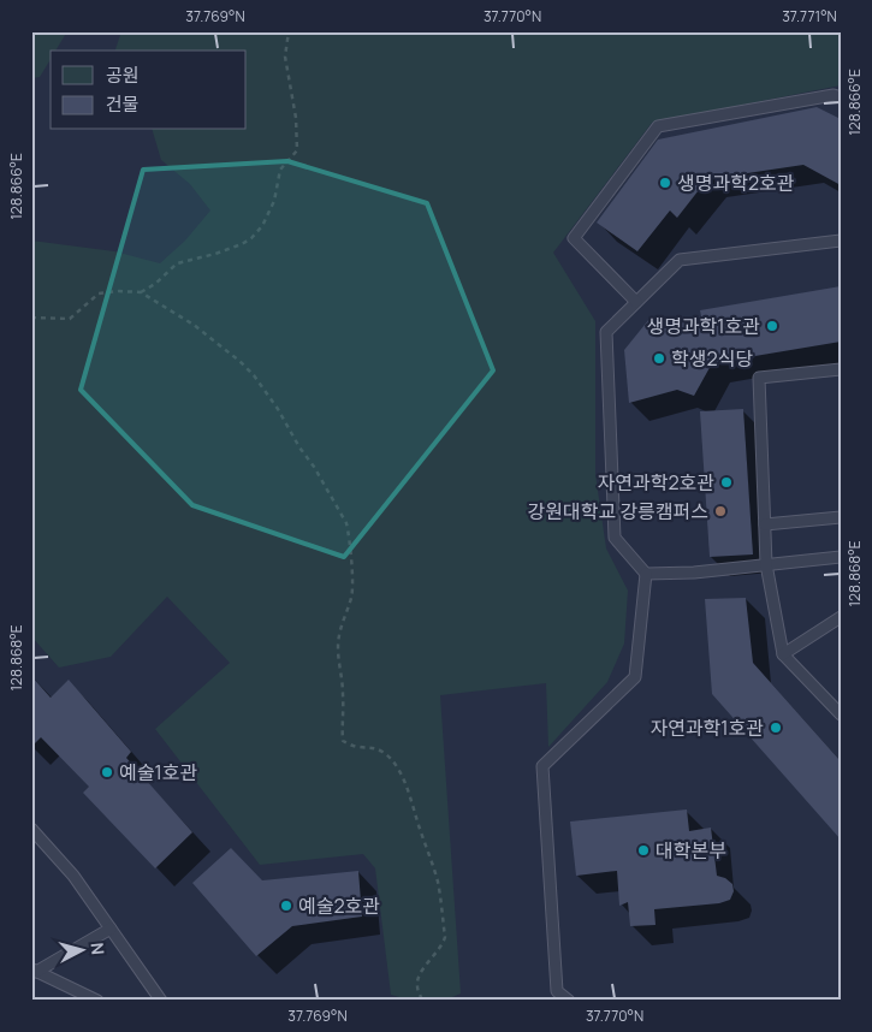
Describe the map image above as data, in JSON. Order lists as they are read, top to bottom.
{
  "places": [
    "생명과학2호관",
    "생명과학1호관",
    "학생2식당",
    "자연과학2호관",
    "강원대학교 강릉캠퍼스",
    "자연과학1호관",
    "예술1호관",
    "대학본부",
    "예술2호관"
  ],
  "legend": ["공원", "건물"],
  "north": "right",
  "coordinates": [
    "37.769°N",
    "37.770°N",
    "37.771°N",
    "128.866°E",
    "128.868°E"
  ]
}
